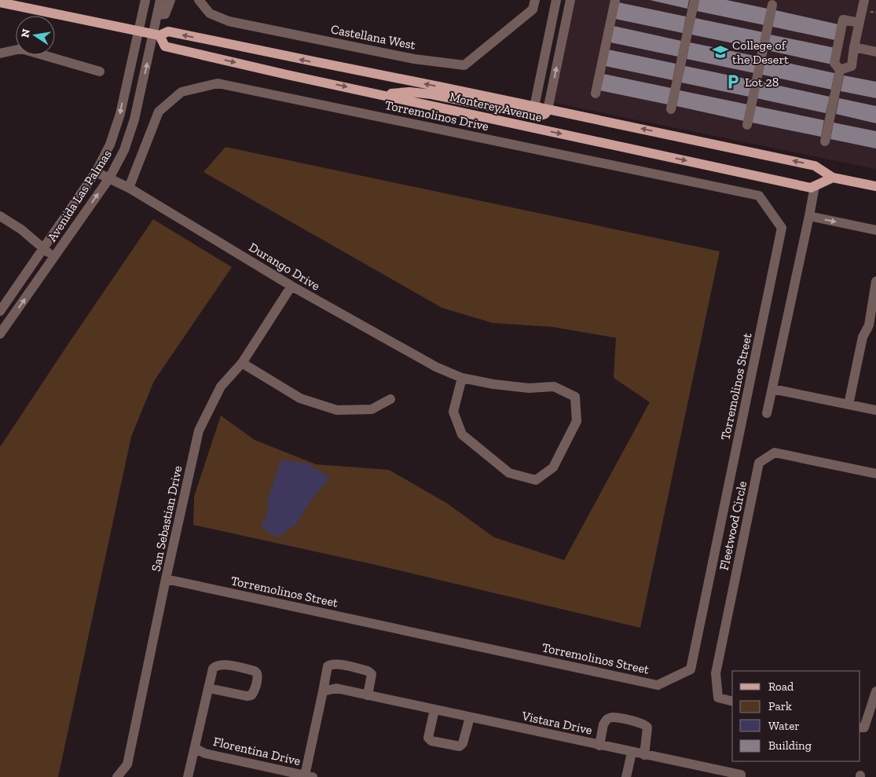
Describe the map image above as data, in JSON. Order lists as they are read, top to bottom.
{
  "streets": {
    "main road": ["Monterey Avenue"],
    "street": [
      "Castellana West",
      "Torremolinos Drive",
      "Avenida Las Palmas",
      "Durango Drive",
      "Torremolinos Street",
      "San Sebastian Drive",
      "Fleetwood Circle",
      "Vistara Drive",
      "Florentina Drive"
    ]
  },
  "crossings": [
    ["Monterey Avenue", "Avenida Las Palmas"],
    ["Torremolinos Drive", "Durango Drive"],
    ["Torremolinos Drive", "Torremolinos Street"],
    ["Avenida Las Palmas", "Durango Drive"],
    ["Durango Drive", "San Sebastian Drive"],
    ["Torremolinos Street", "San Sebastian Drive"]
  ],
  "places": {
    "school or university": ["College of the Desert"],
    "parking": ["Lot 28"]
  },
  "legend": [
    "Road",
    "Park",
    "Water",
    "Building"
  ],
  "north": "left"
}
